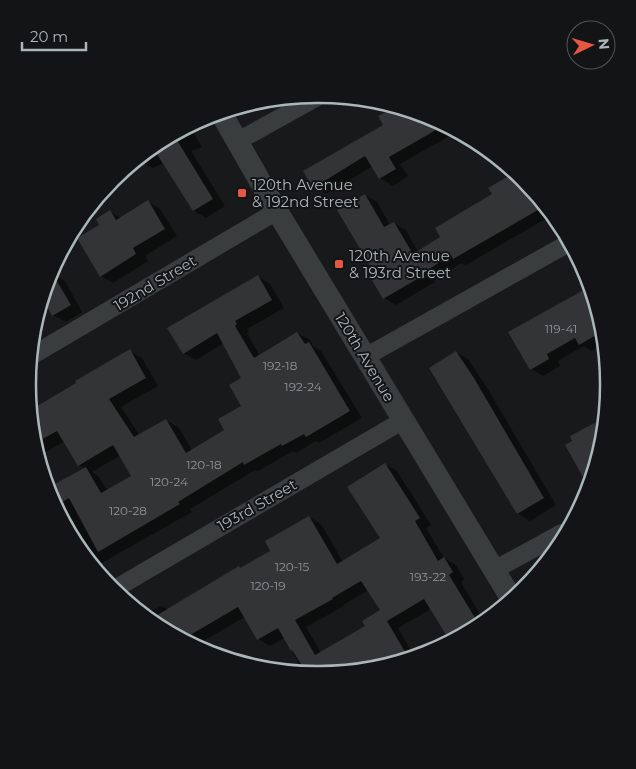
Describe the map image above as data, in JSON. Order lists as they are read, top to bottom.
{
  "streets": {
    "street": ["192nd Street", "120th Avenue", "193rd Street"]
  },
  "crossings": [
    ["192nd Street", "120th Avenue"],
    ["120th Avenue", "193rd Street"]
  ],
  "places": {
    "transit": ["120th Avenue & 192nd Street", "120th Avenue & 193rd Street"]
  },
  "house_numbers": [
    "119-41",
    "192-18",
    "192-24",
    "120-18",
    "120-24",
    "120-28",
    "120-15",
    "193-22",
    "120-19"
  ],
  "scale_bar": "20 m",
  "north": "right"
}
